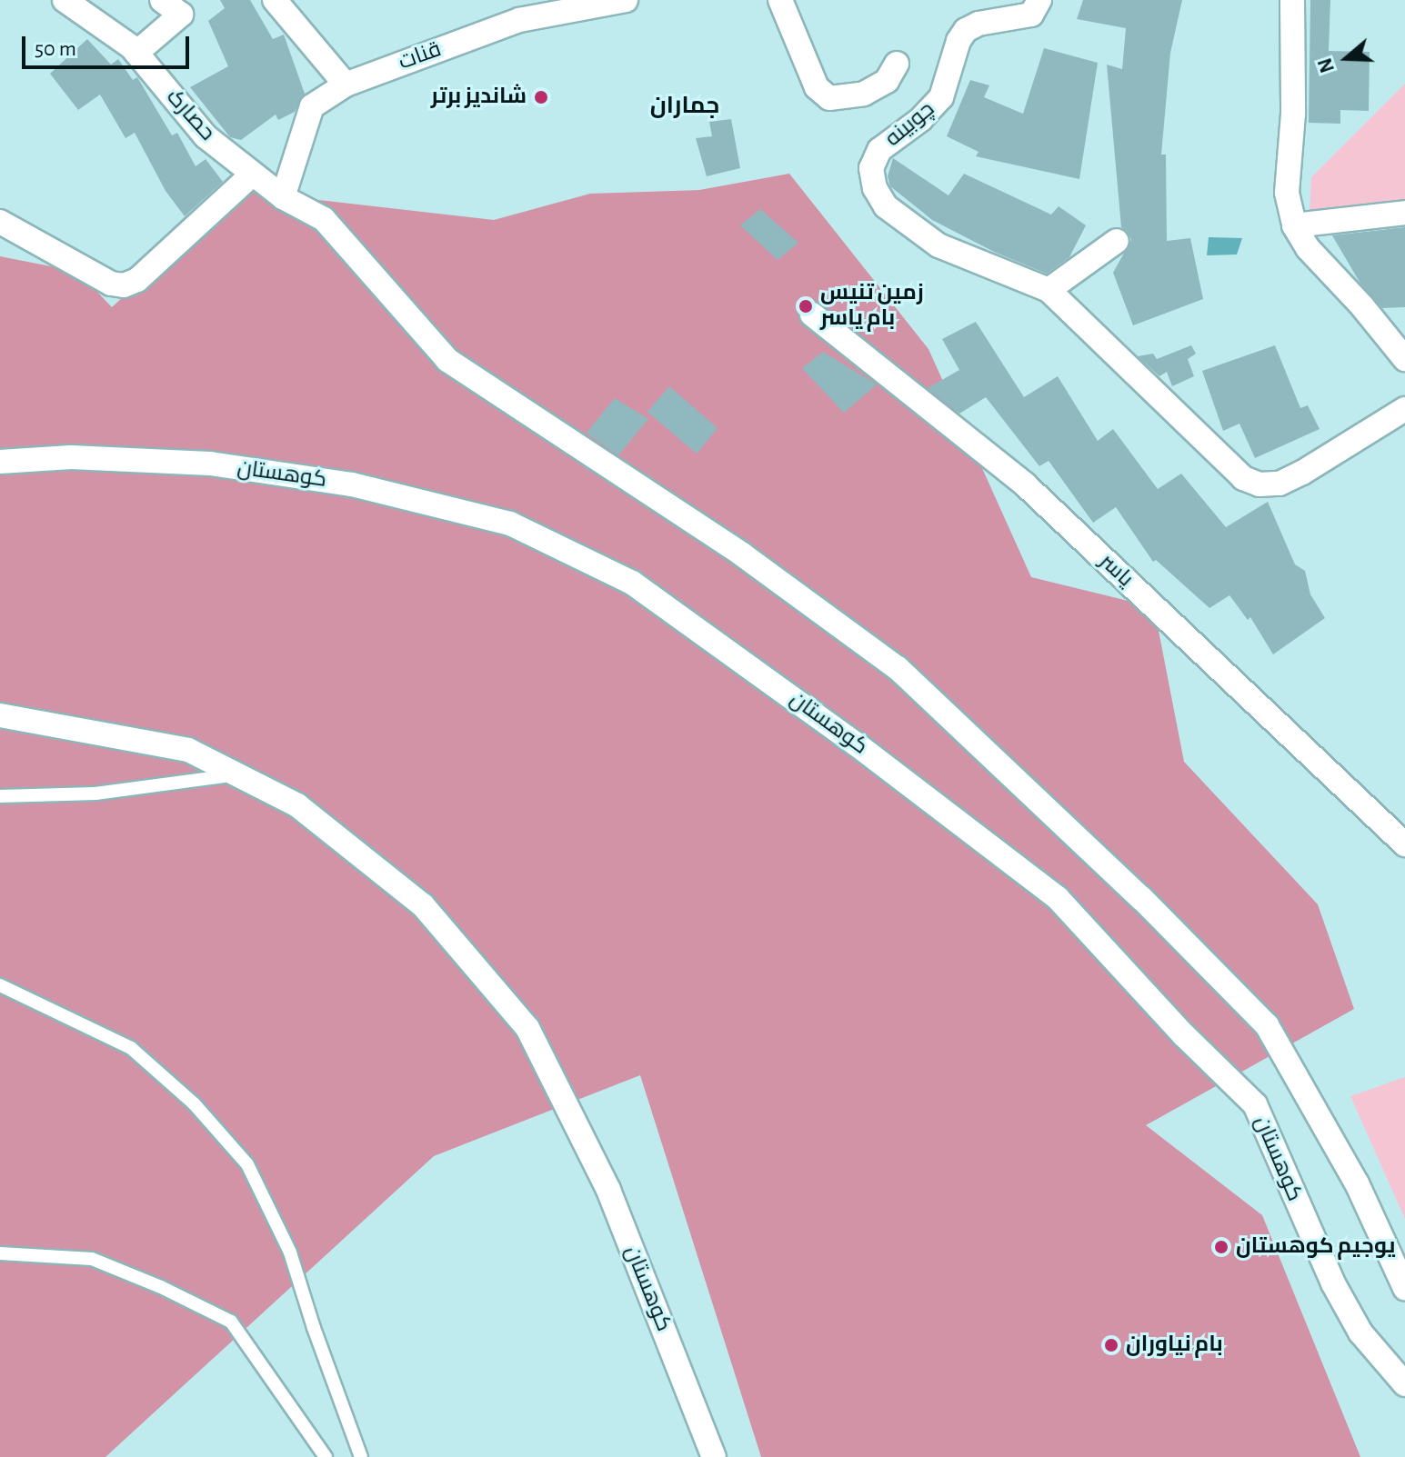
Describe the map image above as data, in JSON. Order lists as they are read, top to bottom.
{
  "streets": {
    "street": [
      "قنات",
      "حصارک",
      "چوبینه",
      "کوهستان",
      "یاسر"
    ]
  },
  "crossings": [
    ["قنات", "حصارک"]
  ],
  "districts": ["جماران"],
  "places": [
    "شاندیز برتر",
    "زمین تنیس بام یاسر",
    "یوجیم کوهستان",
    "بام نیاوران"
  ],
  "scale_bar": "50 m",
  "north": "left"
}
